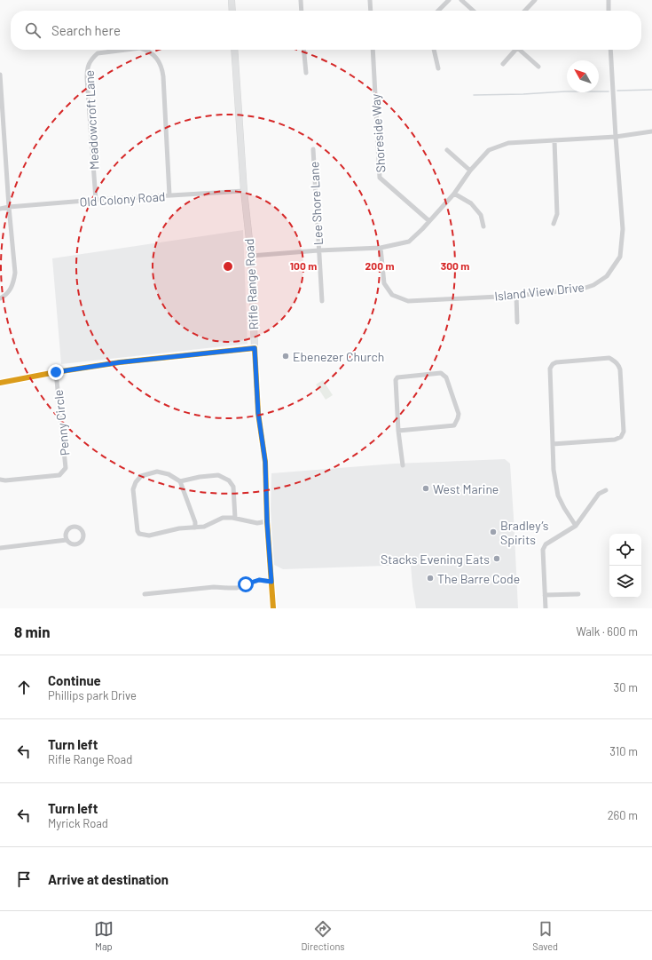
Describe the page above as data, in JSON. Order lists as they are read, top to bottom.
{
  "streets": {
    "main road": ["Rifle Range Road"],
    "street": [
      "Meadowcroft Lane",
      "Shoreside Way",
      "Old Colony Road",
      "Lee Shore Lane",
      "Island View Drive",
      "Penny Circle"
    ]
  },
  "crossings": [
    ["Meadowcroft Lane", "Old Colony Road"],
    ["Old Colony Road", "Rifle Range Road"]
  ],
  "places": [
    "Ebenezer Church",
    "West Marine",
    "Bradley’s Spirits",
    "Stacks Evening Eats",
    "The Barre Code"
  ],
  "north": "top left",
  "page": {
    "search": "Search here",
    "heading": ["8 min", "Walk · 600 m"],
    "list": [
      ["Continue", "Phillips park Drive", "30 m"],
      ["Turn left", "Rifle Range Road", "310 m"],
      ["Turn left", "Myrick Road", "260 m"],
      "Arrive at destination"
    ],
    "nav": ["Map", "Directions", "Saved"]
  },
  "rings": ["100 m", "200 m", "300 m"]
}
